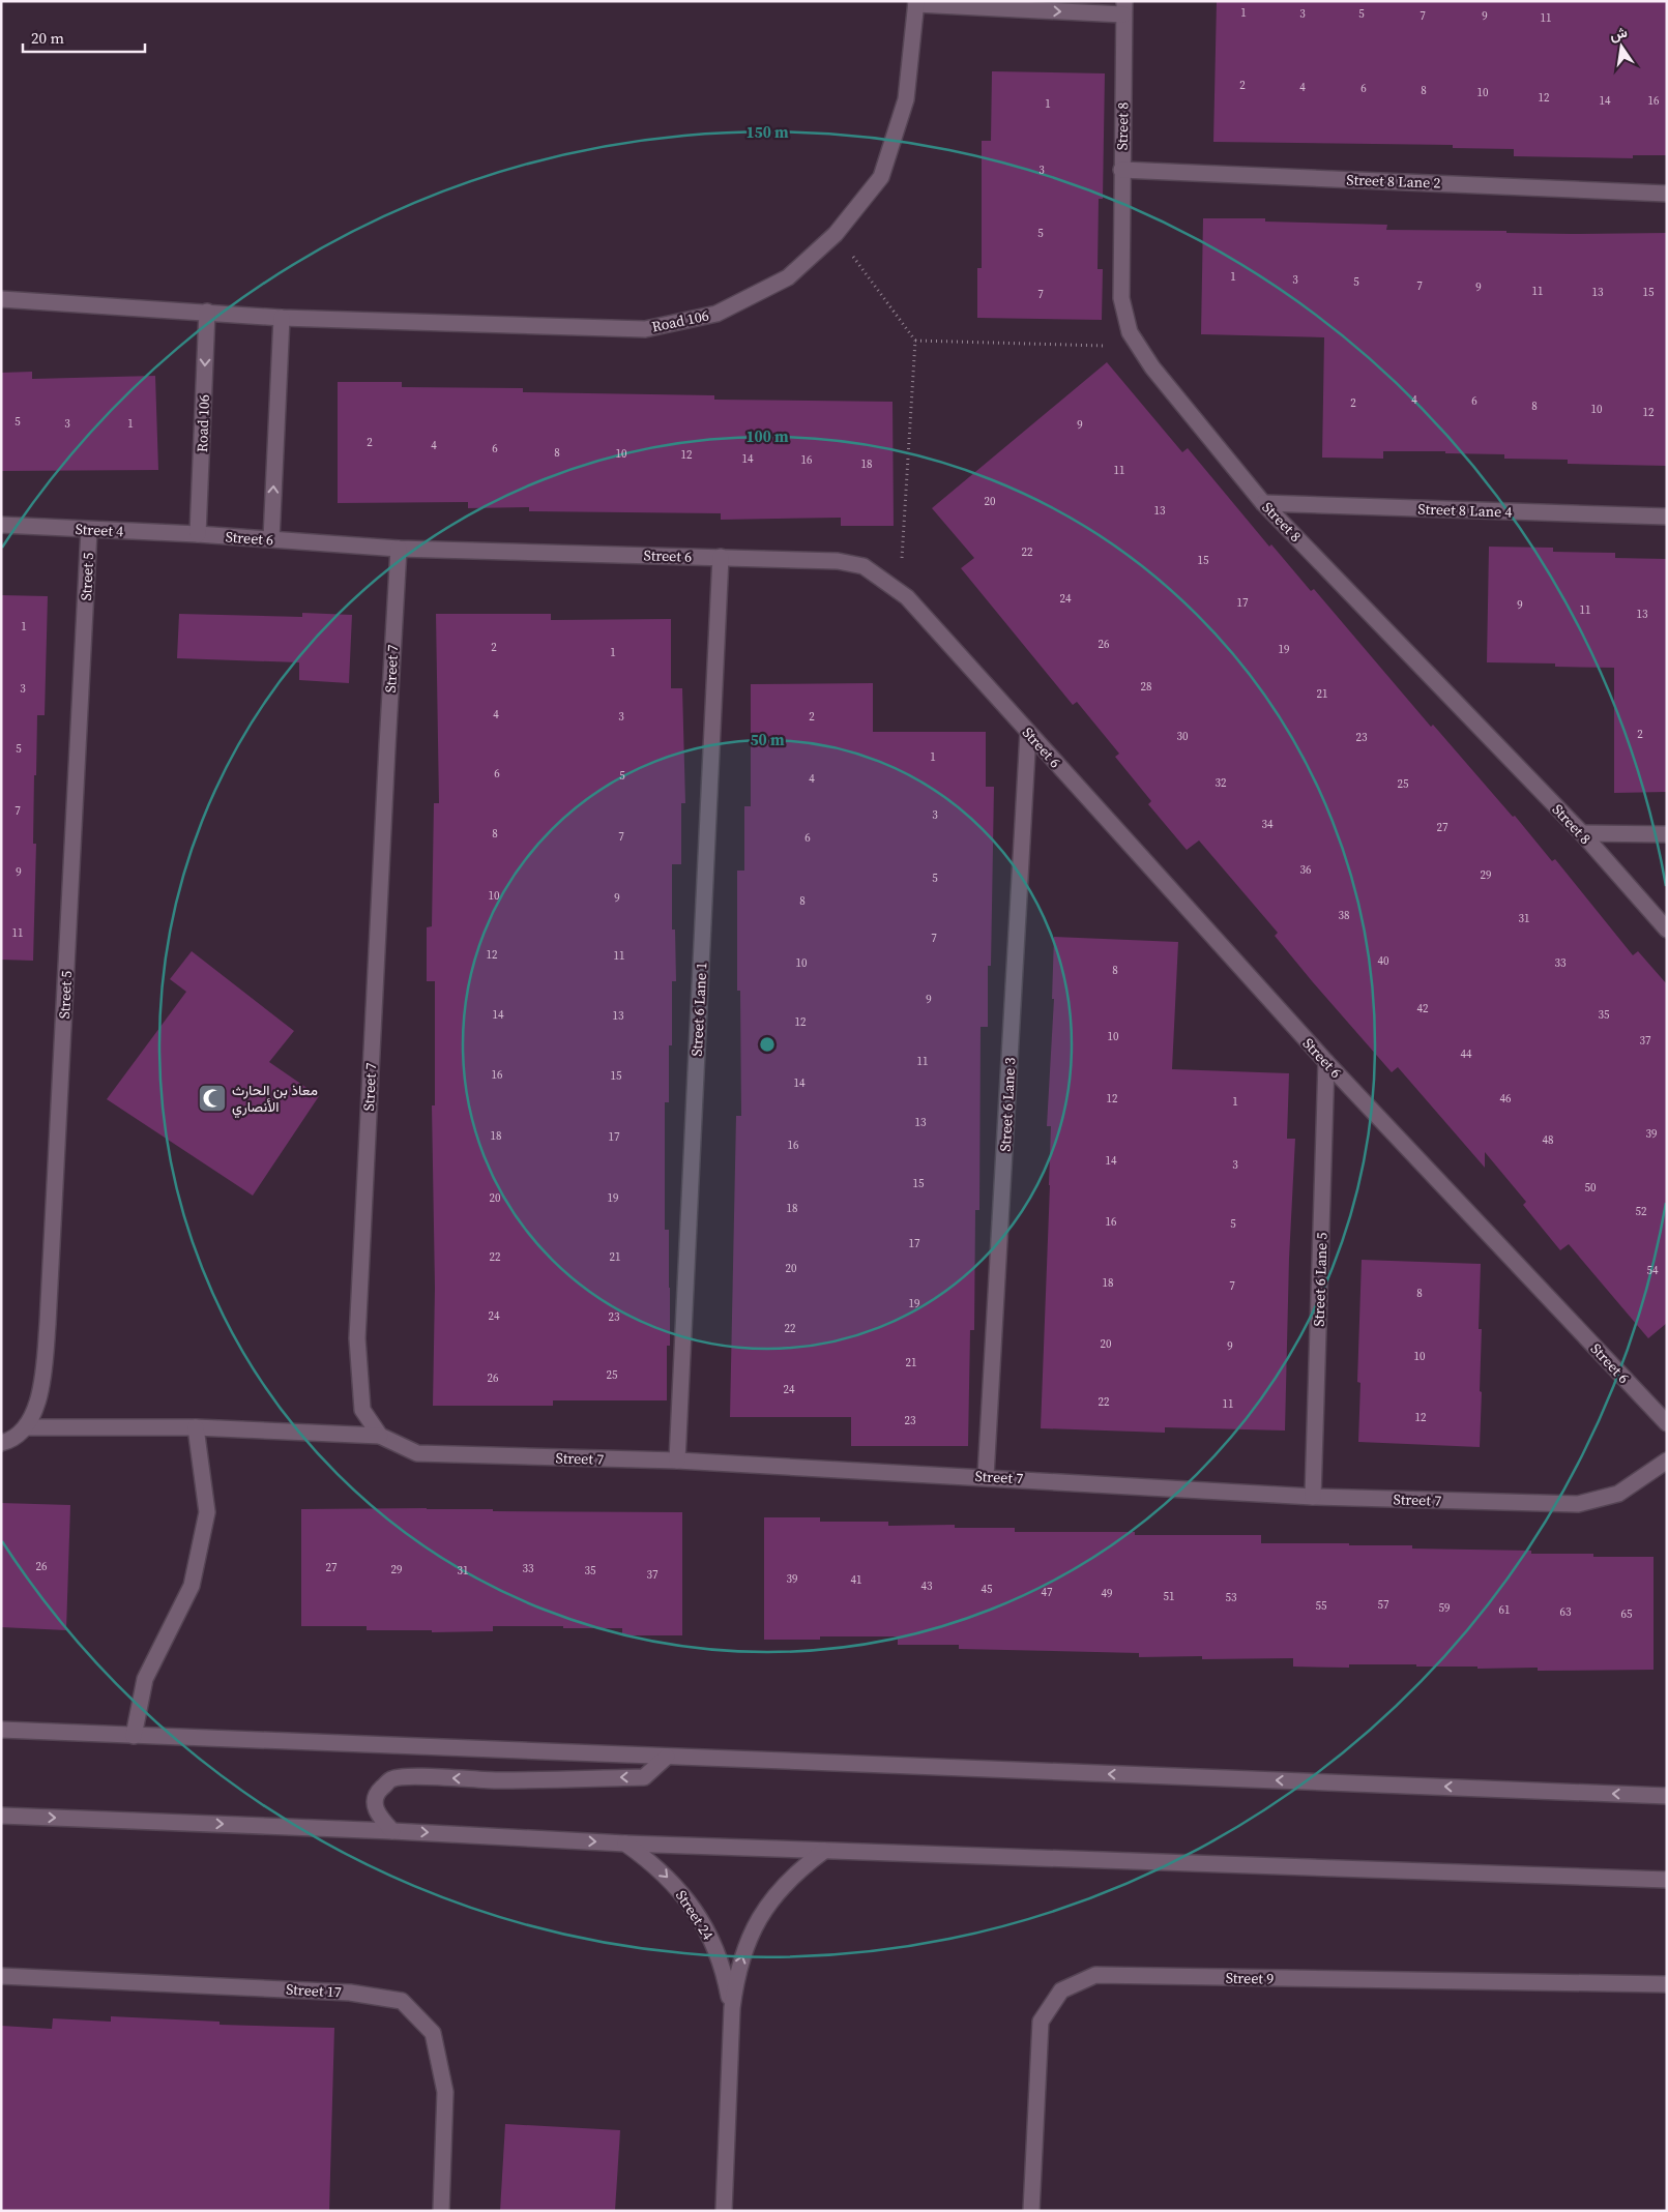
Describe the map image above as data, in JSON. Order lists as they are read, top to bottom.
{
  "streets": {
    "street": [
      "Street 8",
      "Street 8 Lane 2",
      "Road 106",
      "Street 8 Lane 4",
      "Street 4",
      "Street 6",
      "Street 5",
      "Street 7",
      "Street 6 Lane 1",
      "Street 6 Lane 3",
      "Street 6 Lane 5",
      "Street 24",
      "Street 9",
      "Street 17"
    ]
  },
  "crossings": [
    ["Street 8", "Street 8 Lane 2"],
    ["Street 8", "Road 106"],
    ["Street 8", "Street 8 Lane 4"],
    ["Road 106", "Street 4"],
    ["Road 106", "Street 6"],
    ["Street 4", "Street 6"],
    ["Street 4", "Street 5"],
    ["Street 6", "Street 7"],
    ["Street 6", "Street 6 Lane 1"],
    ["Street 6", "Street 6 Lane 3"],
    ["Street 6", "Street 6 Lane 5"],
    ["Street 7", "Street 6 Lane 1"],
    ["Street 7", "Street 6 Lane 3"],
    ["Street 7", "Street 6 Lane 5"]
  ],
  "places": {
    "mosque": ["معاذ بن الحارث الأنصاري"]
  },
  "house_numbers": [
    "1",
    "3",
    "5",
    "7",
    "9",
    "11",
    "2",
    "4",
    "6",
    "8",
    "10",
    "12",
    "14",
    "16",
    "1",
    "3",
    "5",
    "1",
    "3",
    "5",
    "7",
    "9",
    "11",
    "13",
    "15",
    "7",
    "4",
    "6",
    "2",
    "8",
    "10",
    "12",
    "5",
    "3",
    "1",
    "9",
    "2",
    "4",
    "6",
    "8",
    "10",
    "12",
    "14",
    "16",
    "18",
    "11",
    "20",
    "13",
    "22",
    "15",
    "24",
    "17",
    "9",
    "11",
    "13",
    "1",
    "26",
    "2",
    "19",
    "1",
    "28",
    "3",
    "21",
    "4",
    "3",
    "2",
    "2",
    "30",
    "23",
    "5",
    "1",
    "6",
    "5",
    "4",
    "32",
    "25",
    "7",
    "3",
    "34",
    "27",
    "8",
    "7",
    "6",
    "36",
    "9",
    "29",
    "5",
    "10",
    "9",
    "8",
    "38",
    "31",
    "11",
    "7",
    "12",
    "11",
    "40",
    "10",
    "33",
    "8",
    "9",
    "42",
    "14",
    "35",
    "13",
    "12",
    "10",
    "37",
    "44",
    "11",
    "16",
    "15",
    "14",
    "12",
    "46",
    "1",
    "13",
    "39",
    "18",
    "17",
    "48",
    "16",
    "14",
    "3",
    "15",
    "50",
    "20",
    "19",
    "18",
    "52",
    "16",
    "5",
    "17",
    "22",
    "21",
    "20",
    "54",
    "18",
    "7",
    "8",
    "19",
    "24",
    "23",
    "22",
    "20",
    "9",
    "10",
    "21",
    "25",
    "26",
    "24",
    "22",
    "11",
    "12",
    "23",
    "26",
    "27",
    "33",
    "29",
    "31",
    "35",
    "37",
    "39",
    "41",
    "43",
    "45",
    "47",
    "49",
    "51",
    "53",
    "57",
    "55",
    "59",
    "61",
    "63",
    "65"
  ],
  "scale_bar": "20 m",
  "north": "top",
  "rings": ["150 m", "100 m", "50 m"]
}
